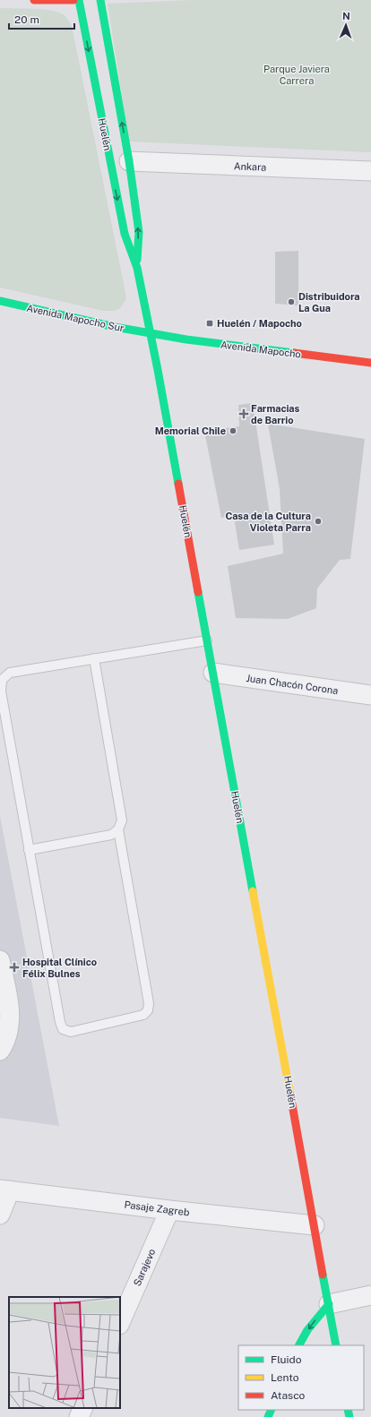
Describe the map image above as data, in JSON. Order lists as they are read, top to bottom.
{
  "streets": {
    "main road": ["Huelén", "Avenida Mapocho Sur", "Avenida Mapocho"],
    "street": [
      "Ankara",
      "Juan Chacón Corona",
      "Pasaje Zagreb",
      "Sarajevo"
    ]
  },
  "crossings": [
    ["Huelén", "Ankara"],
    ["Huelén", "Avenida Mapocho Sur"],
    ["Huelén", "Avenida Mapocho"],
    ["Huelén", "Juan Chacón Corona"],
    ["Huelén", "Pasaje Zagreb"],
    ["Avenida Mapocho Sur", "Avenida Mapocho"],
    ["Pasaje Zagreb", "Sarajevo"]
  ],
  "parks": ["Parque Javiera Carrera"],
  "places": {
    "other": ["Distribuidora La Gua", "Memorial Chile", "Casa de la Cultura Violeta Parra"],
    "transit": ["Huelén / Mapocho"],
    "health": ["Farmacias de Barrio", "Hospital Clínico Félix Bulnes"]
  },
  "legend": ["Fluido", "Lento", "Atasco"],
  "scale_bar": "20 m",
  "north": "top"
}
